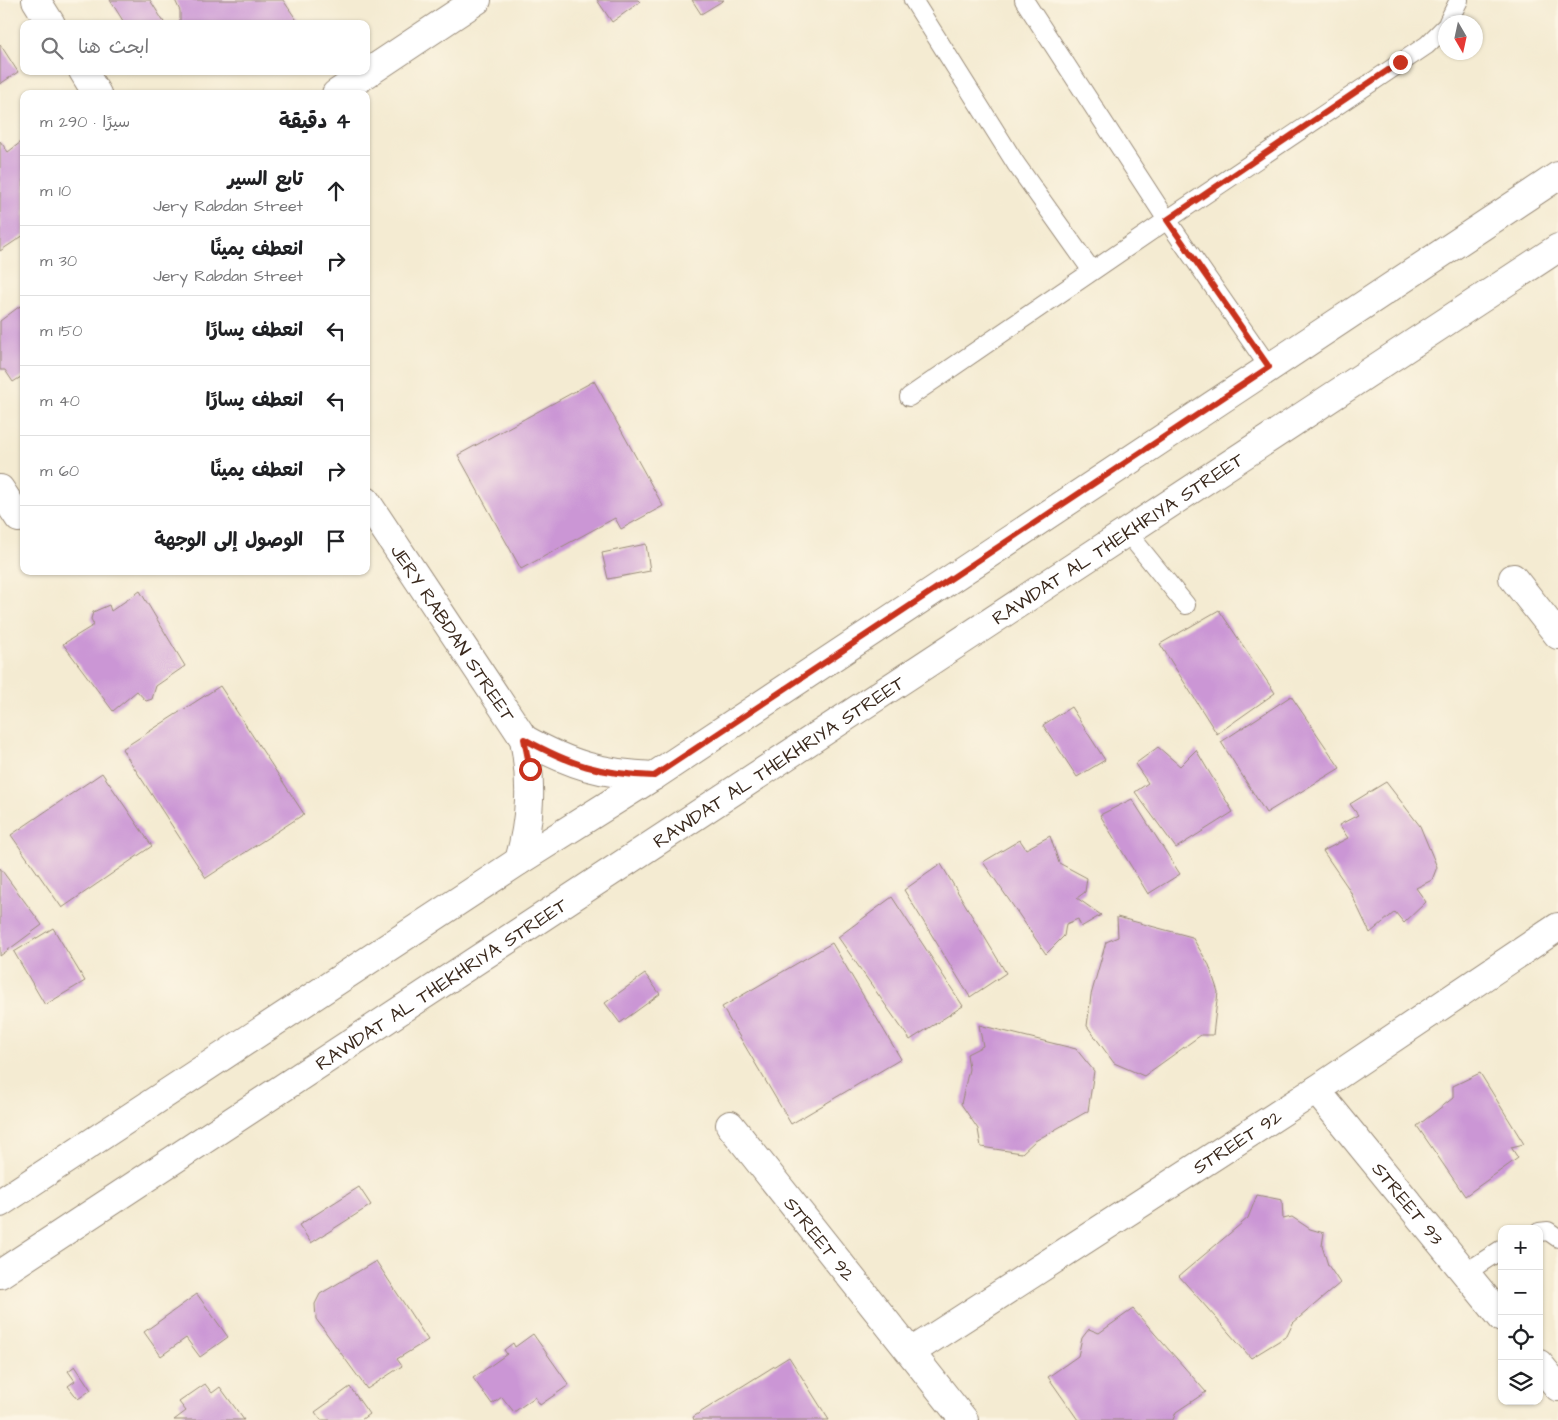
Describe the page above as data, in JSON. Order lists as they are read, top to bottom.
{
  "streets": {
    "street": [
      "RAWDAT AL THEKHRIYA STREET",
      "JERY RABDAN STREET",
      "STREET 92",
      "STREET 93"
    ]
  },
  "crossings": [
    ["STREET 92", "STREET 93"]
  ],
  "north": "bottom",
  "page": {
    "search": "ابحث هنا",
    "heading": ["4 دقيقة", "سيرًا · 290 m"],
    "list": [
      ["تابع السير", "Jery Rabdan Street", "10 m"],
      ["انعطف يمينًا", "Jery Rabdan Street", "30 m"],
      ["انعطف يسارًا", "150 m"],
      ["انعطف يسارًا", "40 m"],
      ["انعطف يمينًا", "60 m"],
      "الوصول إلى الوجهة"
    ],
    "map_buttons": ["+", "−"]
  }
}
